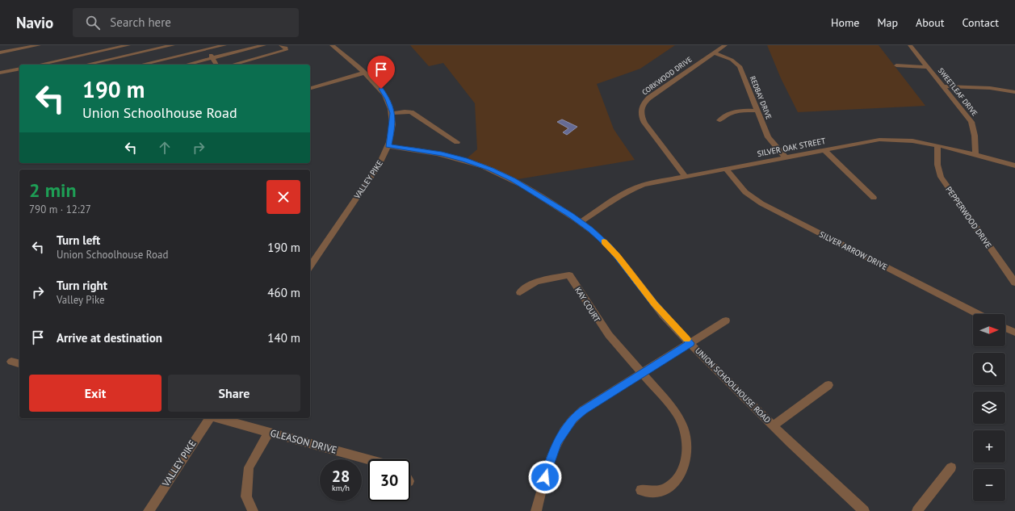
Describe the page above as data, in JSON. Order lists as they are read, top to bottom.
{
  "streets": {
    "street": [
      "CORKWOOD DRIVE",
      "SWEETLEAF DRIVE",
      "REDBAY DRIVE",
      "SILVER OAK STREET",
      "VALLEY PIKE",
      "PEPPERWOOD DRIVE",
      "SILVER ARROW DRIVE",
      "KAY COURT",
      "UNION SCHOOLHOUSE ROAD",
      "GLEASON DRIVE"
    ]
  },
  "crossings": [
    ["CORKWOOD DRIVE", "REDBAY DRIVE"],
    ["CORKWOOD DRIVE", "SILVER OAK STREET"],
    ["SWEETLEAF DRIVE", "SILVER OAK STREET"],
    ["REDBAY DRIVE", "SILVER OAK STREET"],
    ["SILVER OAK STREET", "PEPPERWOOD DRIVE"],
    ["SILVER OAK STREET", "SILVER ARROW DRIVE"],
    ["SILVER OAK STREET", "UNION SCHOOLHOUSE ROAD"],
    ["VALLEY PIKE", "UNION SCHOOLHOUSE ROAD"]
  ],
  "north": "right",
  "page": {
    "header": "Navio",
    "search": "Search here",
    "nav": [
      "Home",
      "Map",
      "About",
      "Contact"
    ],
    "turn": ["190 m", "Union Schoolhouse Road"],
    "heading": ["2 min", "790 m · 12:27"],
    "list": [
      {
        "name": "Turn left",
        "note": "Union Schoolhouse Road",
        "value": "190 m"
      },
      {
        "name": "Turn right",
        "note": "Valley Pike",
        "value": "460 m"
      },
      {
        "name": "Arrive at destination",
        "value": "140 m"
      }
    ],
    "map_buttons": ["+", "−"],
    "buttons": ["Exit", "Share"],
    "speed": "28 km/h",
    "limit": "30"
  }
}
